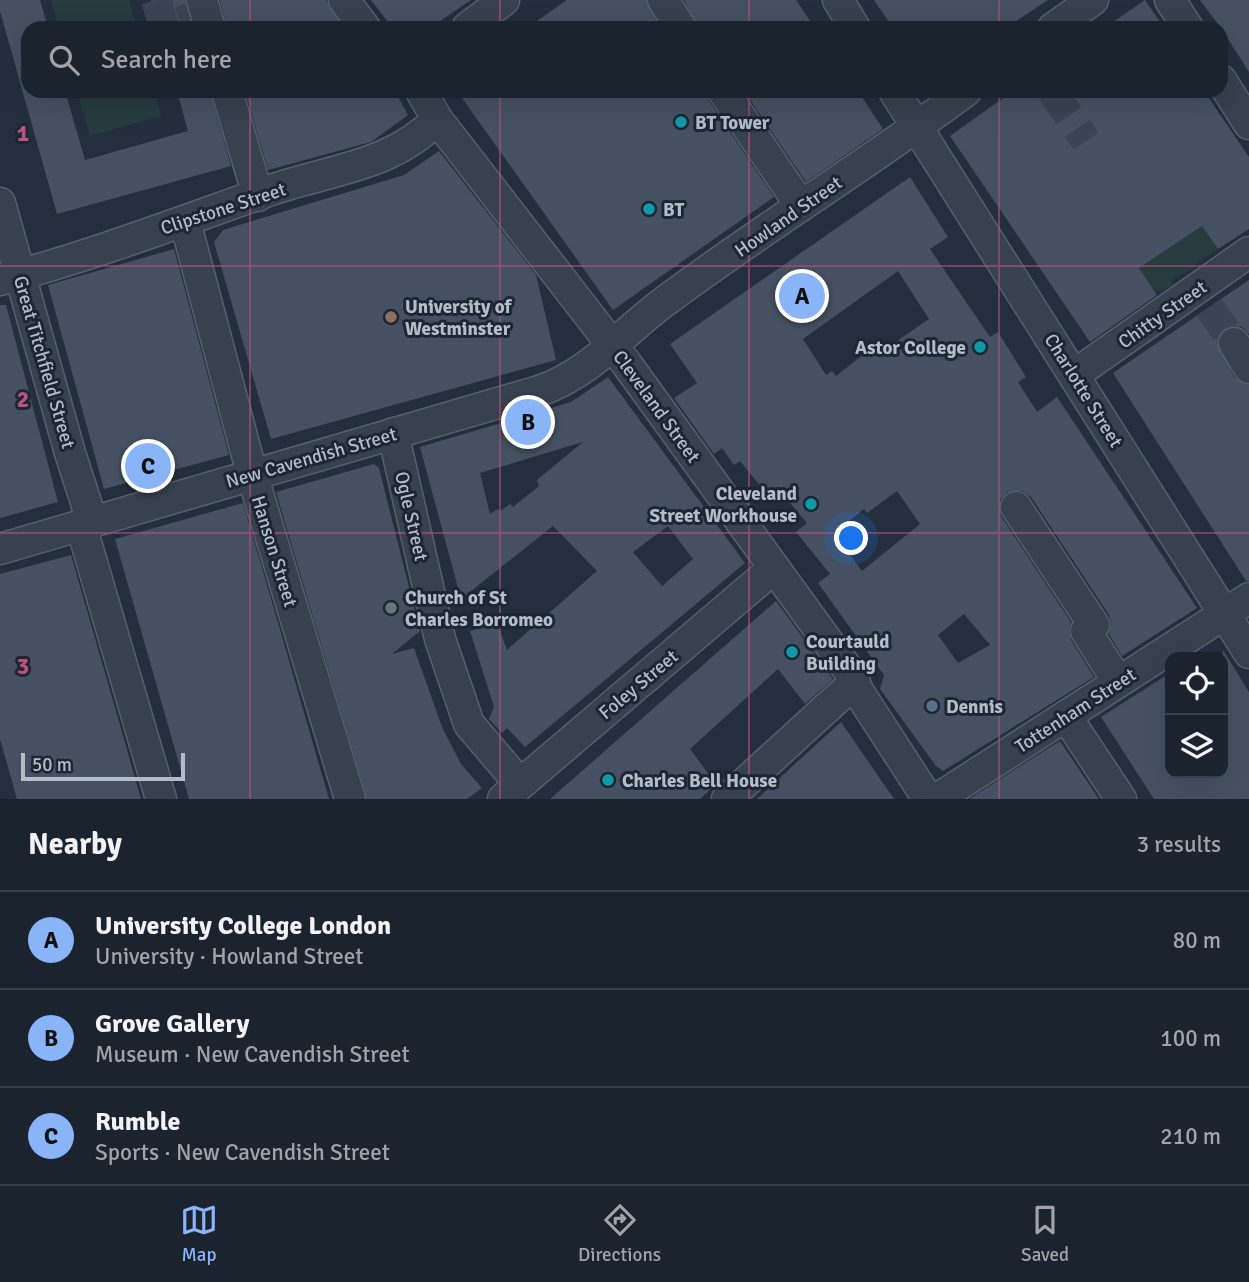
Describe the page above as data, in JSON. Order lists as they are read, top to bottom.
{
  "streets": {
    "street": [
      "Clipstone Street",
      "Howland Street",
      "Chitty Street",
      "Great Titchfield Street",
      "Charlotte Street",
      "Cleveland Street",
      "New Cavendish Street",
      "Ogle Street",
      "Hanson Street",
      "Foley Street",
      "Tottenham Street"
    ]
  },
  "crossings": [
    ["Clipstone Street", "Great Titchfield Street"],
    ["Clipstone Street", "Cleveland Street"],
    ["Clipstone Street", "Hanson Street"],
    ["Howland Street", "Charlotte Street"],
    ["Howland Street", "Cleveland Street"],
    ["Howland Street", "New Cavendish Street"],
    ["Chitty Street", "Charlotte Street"],
    ["Great Titchfield Street", "New Cavendish Street"],
    ["Charlotte Street", "Tottenham Street"],
    ["Cleveland Street", "New Cavendish Street"],
    ["Cleveland Street", "Foley Street"],
    ["New Cavendish Street", "Ogle Street"],
    ["New Cavendish Street", "Hanson Street"],
    ["Ogle Street", "Foley Street"]
  ],
  "places": [
    "BT Tower",
    "BT",
    "University of Westminster",
    "Astor College",
    "Cleveland Street Workhouse",
    "Church of St Charles Borromeo",
    "Courtauld Building",
    "Dennis",
    "Charles Bell House"
  ],
  "scale_bar": "50 m",
  "page": {
    "search": "Search here",
    "pins": ["A", "B", "C"],
    "scale": "50 m",
    "heading": ["Nearby", "3 results"],
    "list": [
      {
        "mark": "A",
        "name": "University College London",
        "note": "University · Howland Street",
        "value": "80 m"
      },
      {
        "mark": "B",
        "name": "Grove Gallery",
        "note": "Museum · New Cavendish Street",
        "value": "100 m"
      },
      {
        "mark": "C",
        "name": "Rumble",
        "note": "Sports · New Cavendish Street",
        "value": "210 m"
      }
    ],
    "nav": ["Map", "Directions", "Saved"]
  },
  "grid": {
    "rows": ["1", "2", "3"]
  }
}
